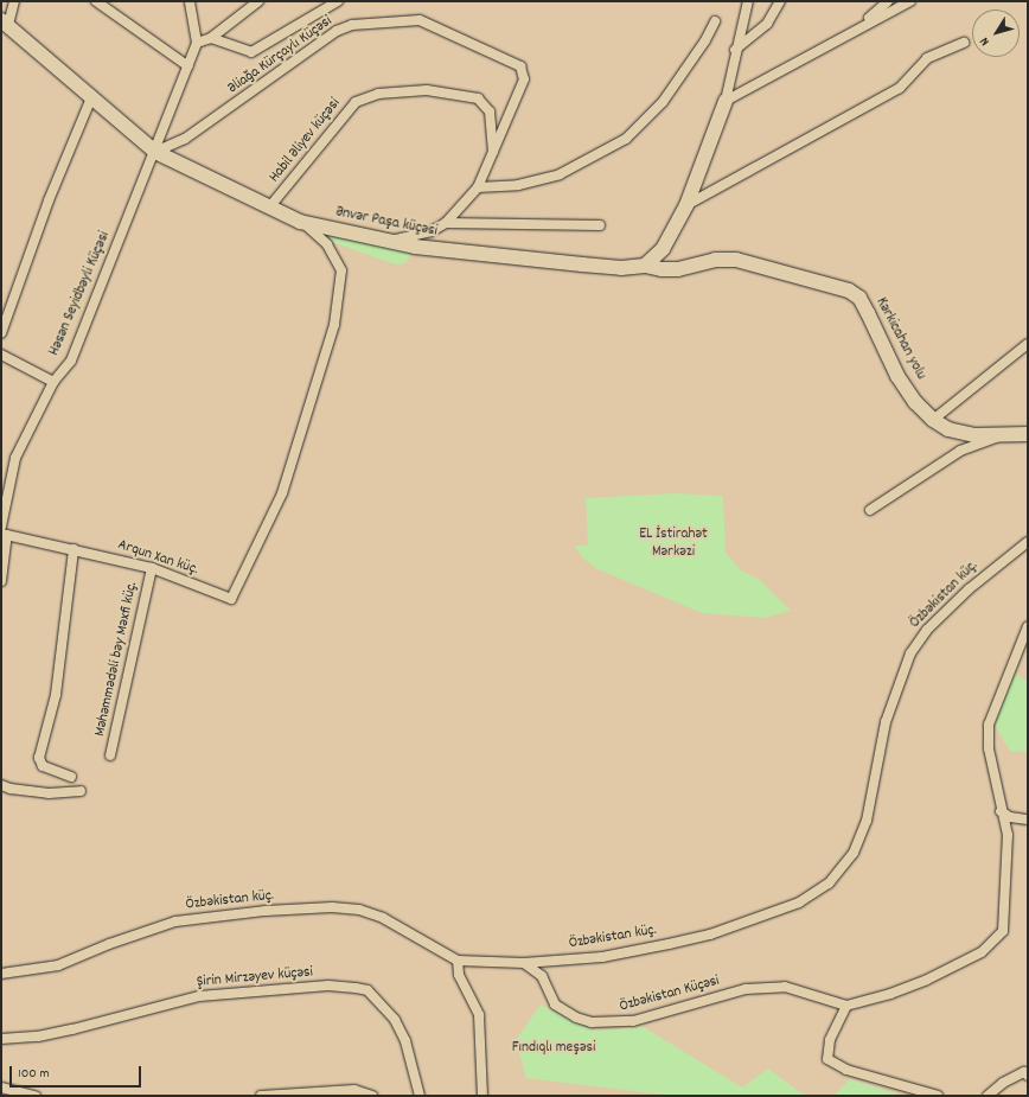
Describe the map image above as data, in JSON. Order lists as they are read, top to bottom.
{
  "streets": {
    "street": [
      "Əliağa Kürçaylı Küçəsi",
      "Habil Əliyev küçəsi",
      "Ənvər Paşa küçəsi",
      "Həsən Seyidbəyli Küçəsi",
      "Kərkicahan yolu",
      "Arqun Xan küç.",
      "Özbəkistan küç.",
      "Məhəmmədəli bəy Məxfi küç.",
      "Şirin Mirzəyev küçəsi",
      "Özbəkistan Küçəsi"
    ]
  },
  "crossings": [
    ["Əliağa Kürçaylı Küçəsi", "Habil Əliyev küçəsi"],
    ["Əliağa Kürçaylı Küçəsi", "Ənvər Paşa küçəsi"],
    ["Əliağa Kürçaylı Küçəsi", "Həsən Seyidbəyli Küçəsi"],
    ["Habil Əliyev küçəsi", "Ənvər Paşa küçəsi"],
    ["Ənvər Paşa küçəsi", "Həsən Seyidbəyli Küçəsi"],
    ["Ənvər Paşa küçəsi", "Kərkicahan yolu"],
    ["Ənvər Paşa küçəsi", "Arqun Xan küç."],
    ["Arqun Xan küç.", "Məhəmmədəli bəy Məxfi küç."],
    ["Özbəkistan küç.", "Özbəkistan Küçəsi"]
  ],
  "parks": ["EL İstirahət Mərkəzi", "Fındıqlı meşəsi"],
  "scale_bar": "100 m",
  "north": "bottom left"
}
